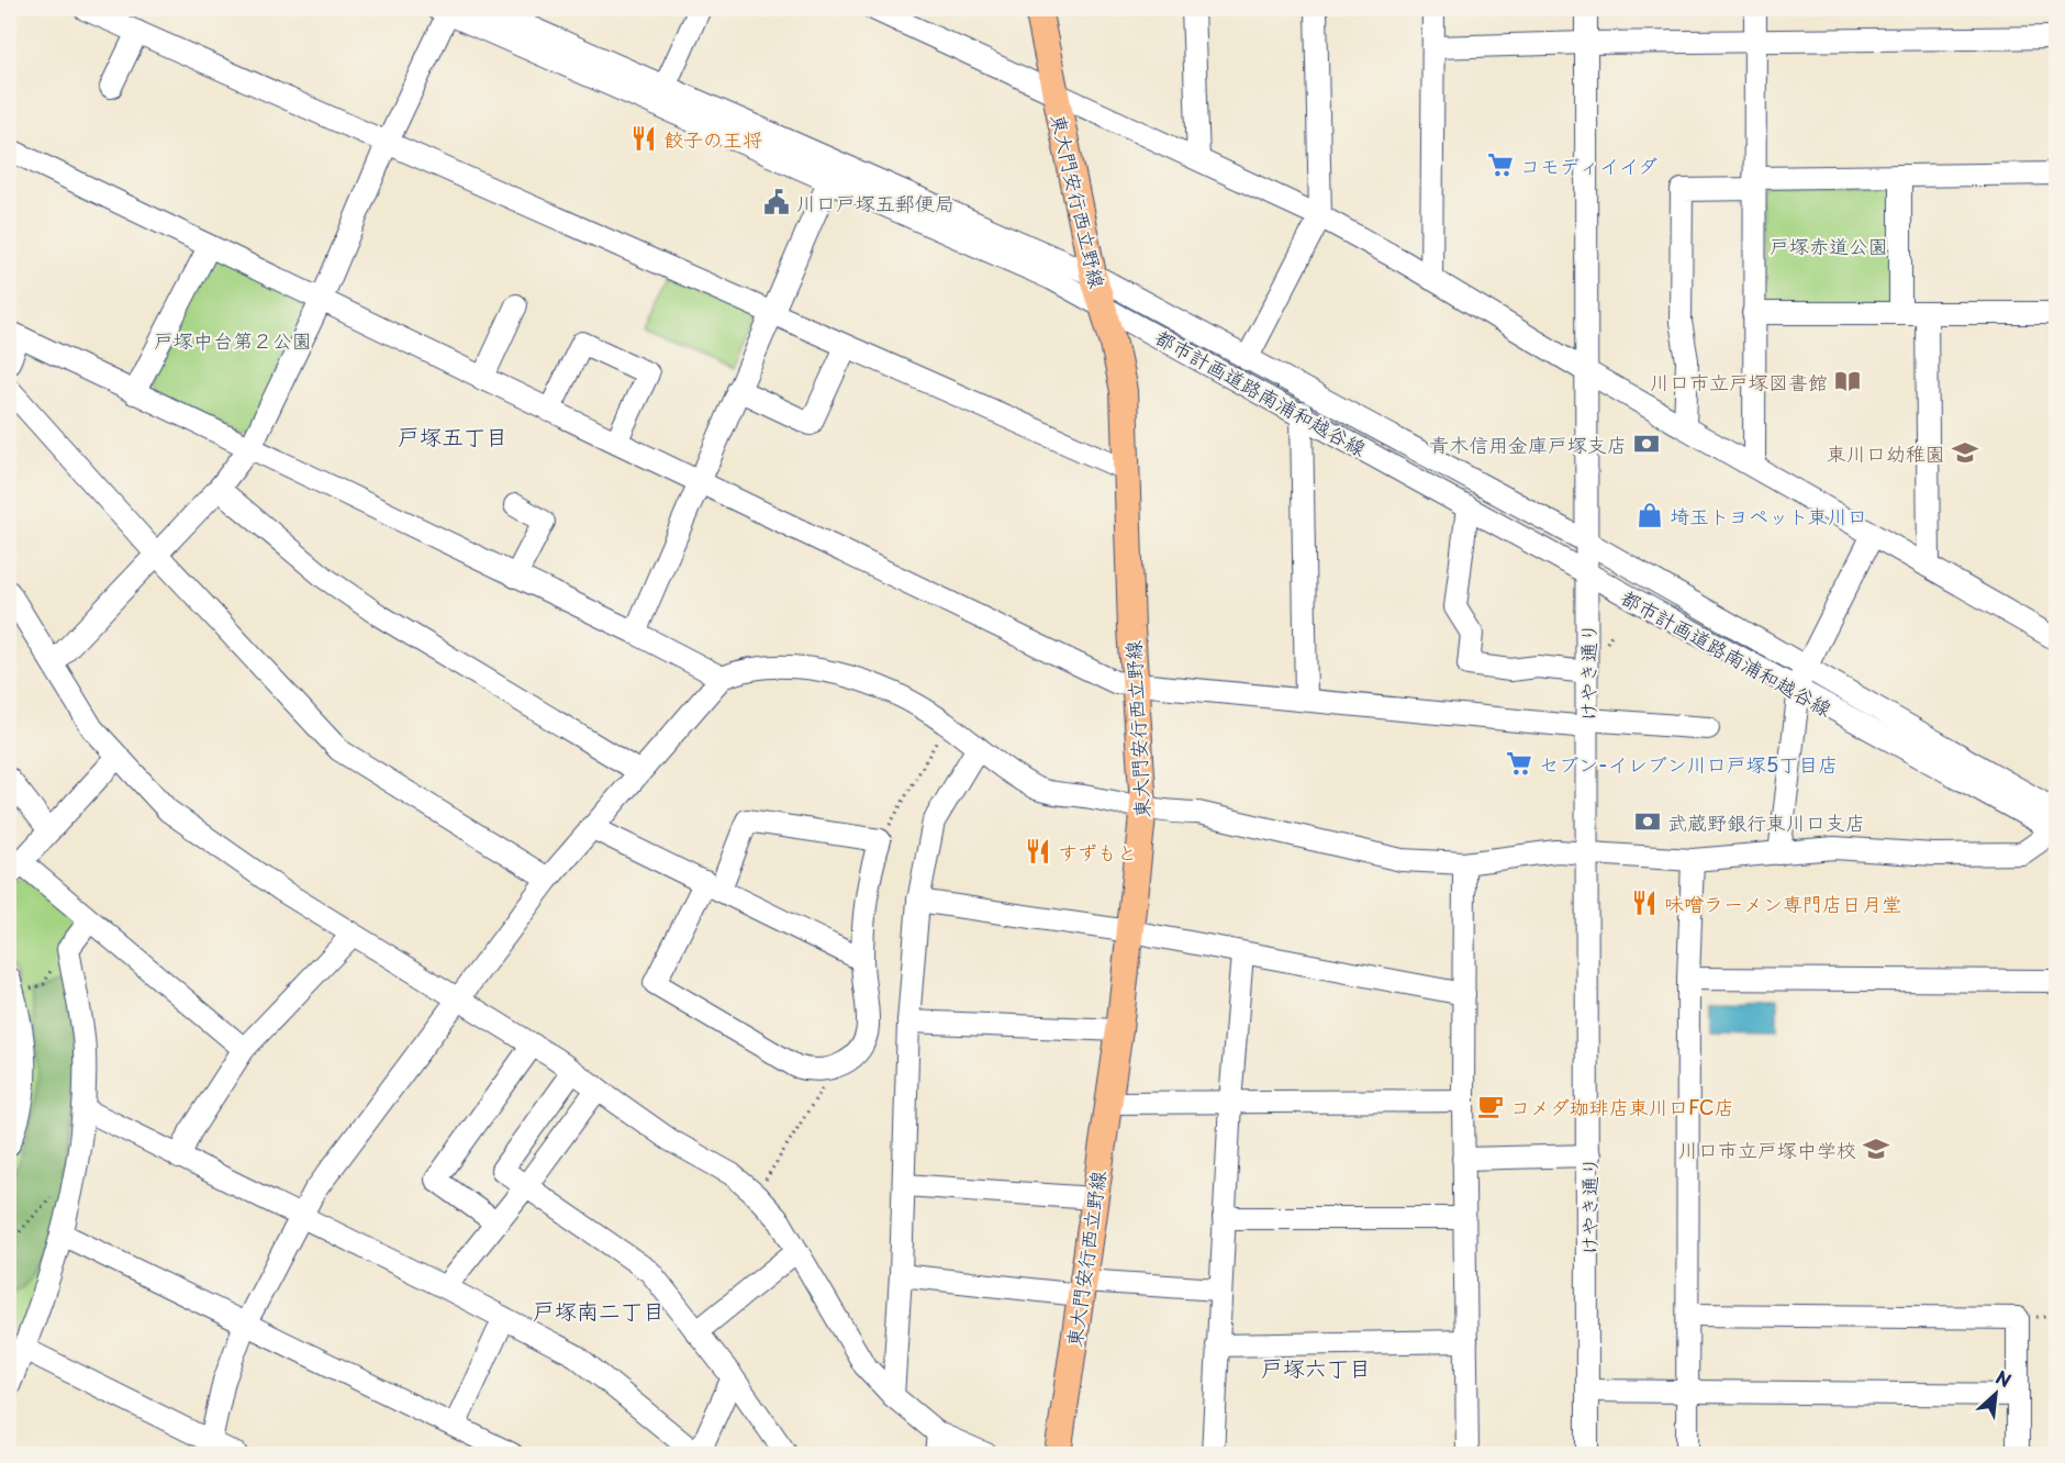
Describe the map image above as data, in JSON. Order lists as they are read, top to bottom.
{
  "streets": {
    "main road": ["東大門安行西立野線"],
    "street": ["都市計画道路南浦和越谷線", "けやき通り"]
  },
  "crossings": [
    ["東大門安行西立野線", "都市計画道路南浦和越谷線"],
    ["都市計画道路南浦和越谷線", "けやき通り"]
  ],
  "districts": ["戸塚五丁目", "戸塚南二丁目", "戸塚六丁目"],
  "parks": ["戸塚赤道公園", "戸塚中台第２公園"],
  "places": {
    "restaurant": ["餃子の王将", "すずもと", "味噌ラーメン専門店日月堂"],
    "supermarket": ["コモディイイダ", "セブン-イレブン川口戸塚5丁目店"],
    "public building": ["川口戸塚五郵便局"],
    "library": ["川口市立戸塚図書館"],
    "bank": ["青木信用金庫戸塚支店", "武蔵野銀行東川口支店"],
    "school or university": ["東川口幼稚園", "川口市立戸塚中学校"],
    "shop": ["埼玉トヨペット東川口"],
    "cafe": ["コメダ珈琲店東川口FC店"]
  },
  "north": "top right"
}
